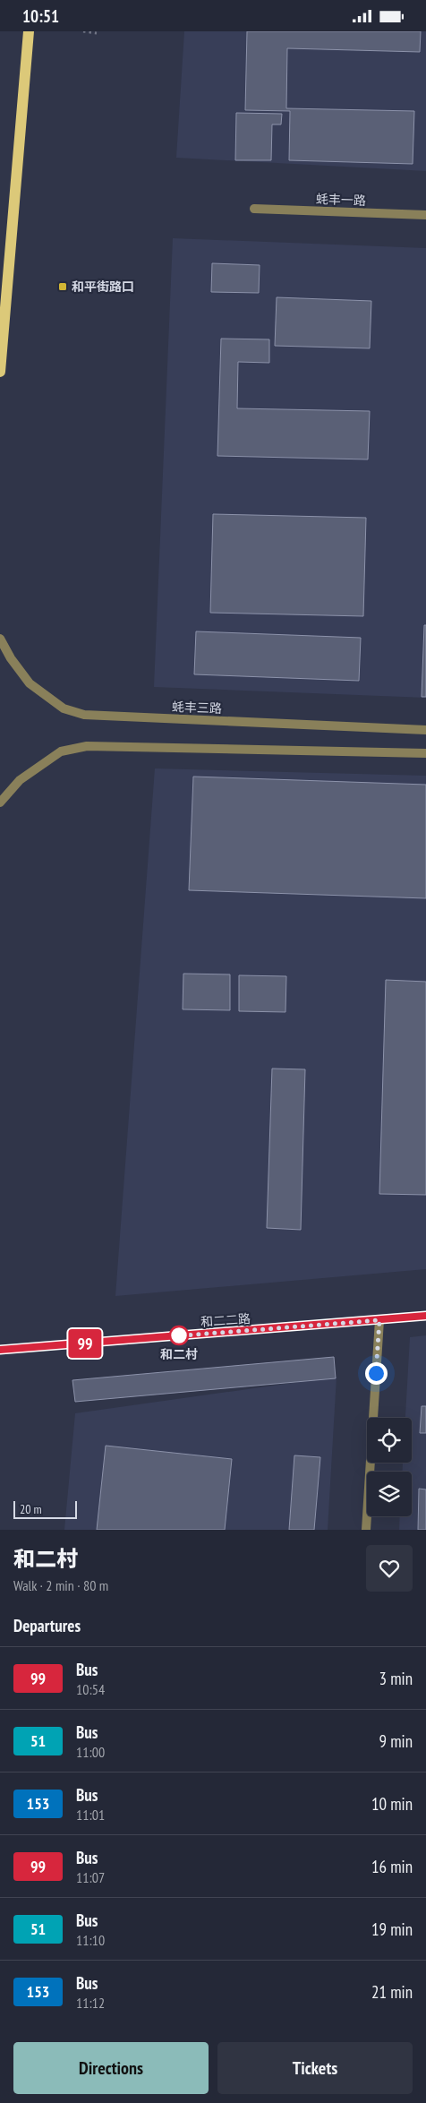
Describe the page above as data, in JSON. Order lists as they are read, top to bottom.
{
  "streets": {
    "street": ["蚝丰一路", "蚝丰三路", "和二二路"]
  },
  "places": {
    "transit": ["和平街路口"],
    "other": ["和二村"]
  },
  "lines": ["bus line 99"],
  "scale_bar": "20 m",
  "page": {
    "status": "10:51",
    "on_map": "99",
    "scale": "20 m",
    "heading": [
      ["和二村", "Walk · 2 min · 80 m"],
      "Departures"
    ],
    "list": [
      {
        "mark": "99",
        "name": "Bus",
        "note": "10:54",
        "value": "3 min"
      },
      {
        "mark": "51",
        "name": "Bus",
        "note": "11:00",
        "value": "9 min"
      },
      {
        "mark": "153",
        "name": "Bus",
        "note": "11:01",
        "value": "10 min"
      },
      {
        "mark": "99",
        "name": "Bus",
        "note": "11:07",
        "value": "16 min"
      },
      {
        "mark": "51",
        "name": "Bus",
        "note": "11:10",
        "value": "19 min"
      },
      {
        "mark": "153",
        "name": "Bus",
        "note": "11:12",
        "value": "21 min"
      }
    ],
    "buttons": ["Directions", "Tickets"]
  }
}
